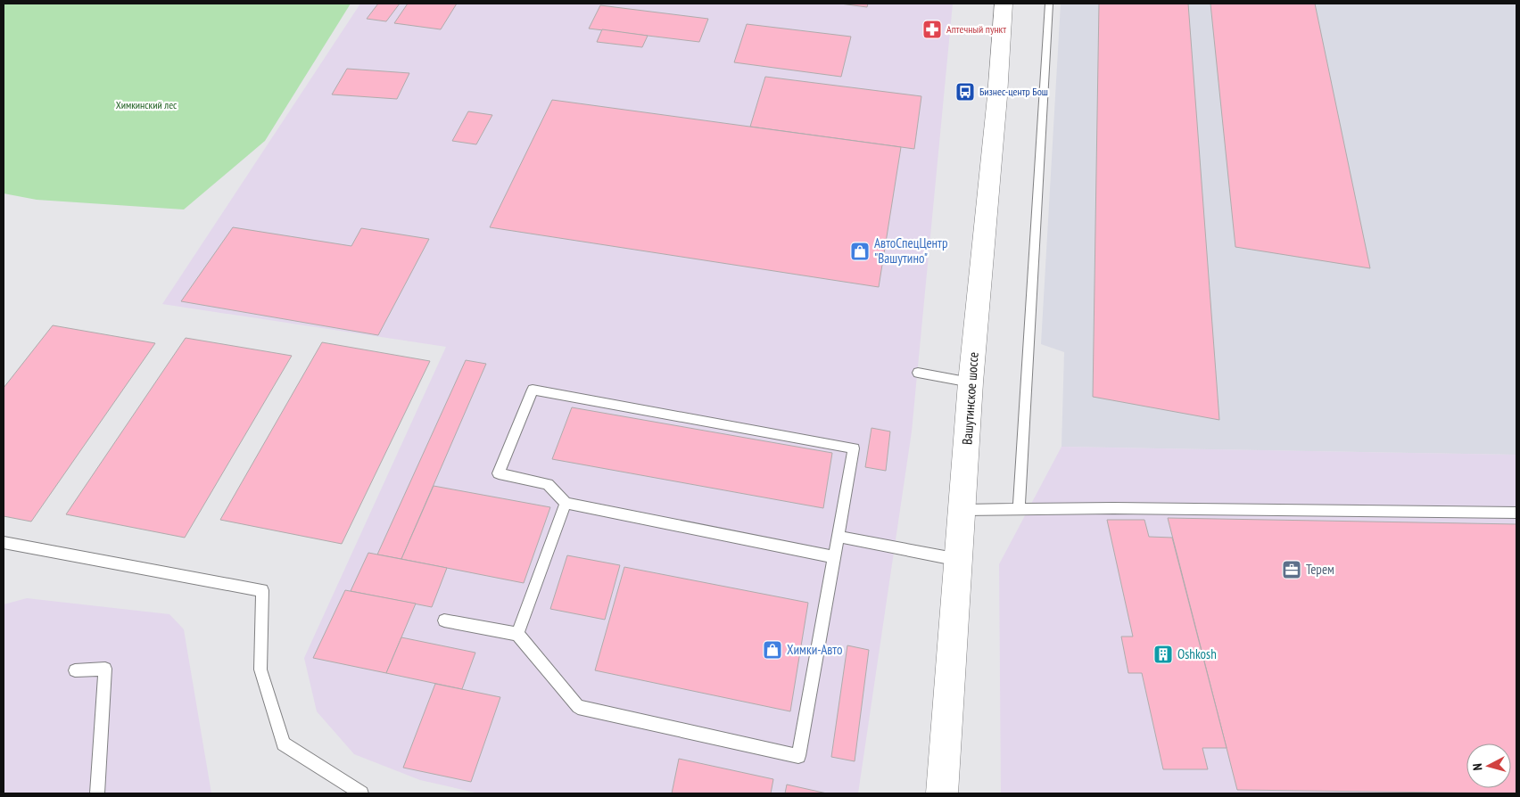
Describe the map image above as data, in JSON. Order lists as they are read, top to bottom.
{
  "streets": {
    "street": ["Вашутинское шоссе"]
  },
  "parks": ["Химкинский лес"],
  "places": {
    "pharmacy": ["Аптечный пункт"],
    "bus stop": ["Бизнес-центр Бош"],
    "shop": ["АвтоСпецЦентр \"Вашутино\"", "Химки-Авто"],
    "office": ["Терем"],
    "building": ["Oshkosh"]
  },
  "north": "left"
}
